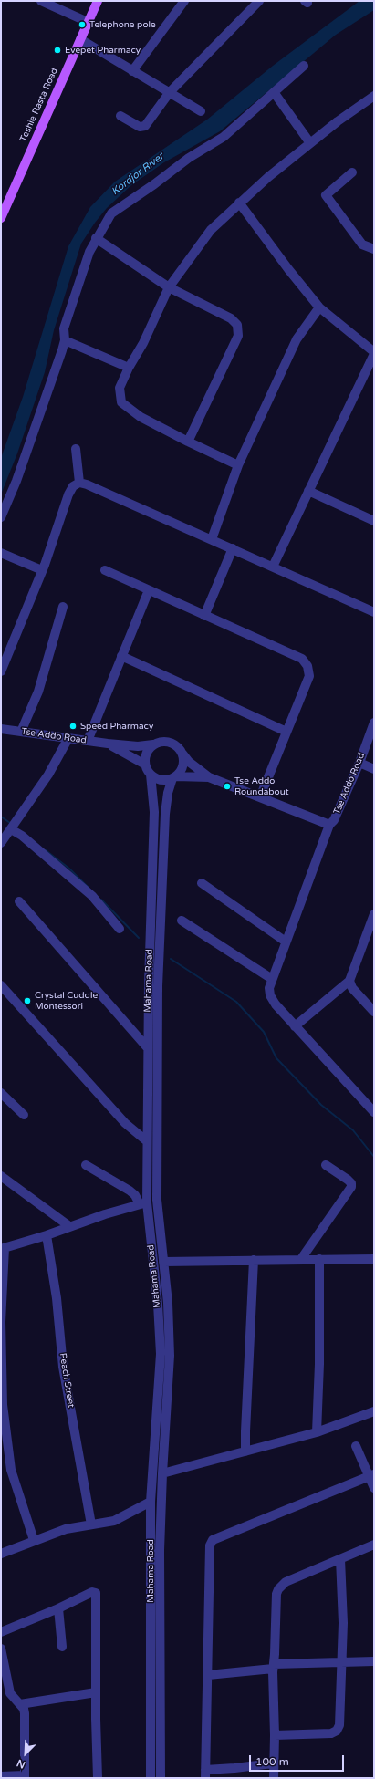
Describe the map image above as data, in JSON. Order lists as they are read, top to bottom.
{
  "streets": {
    "main road": ["Teshie Rasta Road"],
    "street": ["Tse Addo Road", "Mahama Road", "Peach Street"]
  },
  "crossings": [
    ["Tse Addo Road", "Mahama Road"]
  ],
  "water": ["Kordjor River"],
  "places": [
    "Telephone pole",
    "Evepet Pharmacy",
    "Speed Pharmacy",
    "Tse Addo Roundabout",
    "Crystal Cuddle Montessori"
  ],
  "scale_bar": "100 m",
  "north": "bottom left"
}
